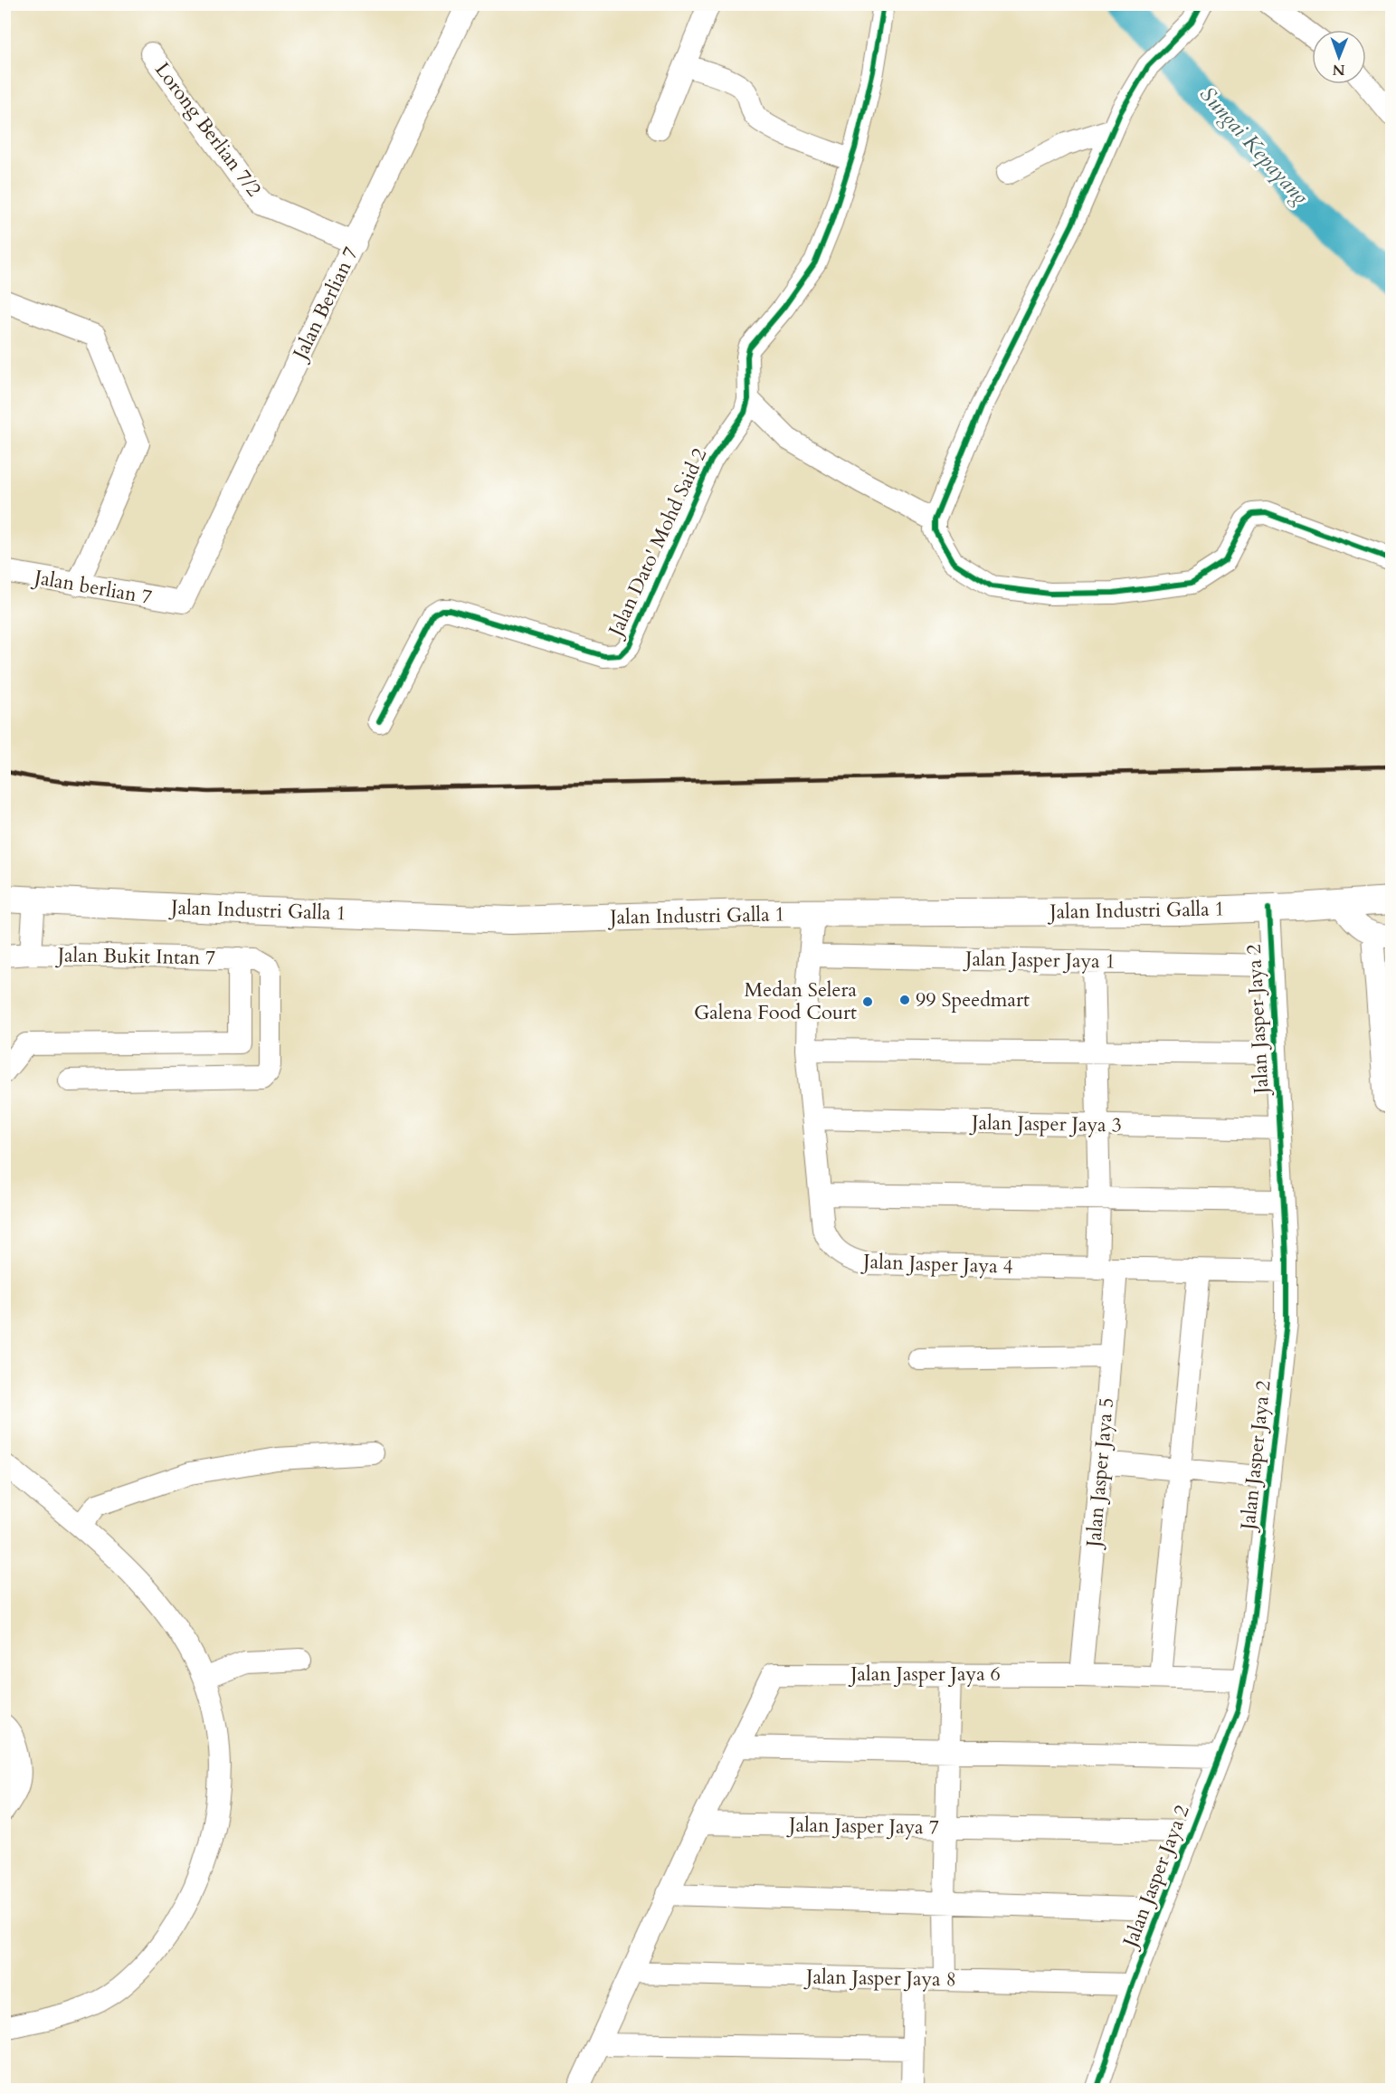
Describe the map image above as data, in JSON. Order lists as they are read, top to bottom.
{
  "streets": {
    "main road": ["Jalan Industri Galla 1"],
    "street": [
      "Lorong Berlian 7/2",
      "Jalan Berlian 7",
      "Jalan Dato' Mohd Said 2",
      "Jalan berlian 7",
      "Jalan Bukit Intan 7",
      "Jalan Jasper Jaya 1",
      "Jalan Jasper Jaya 2",
      "Jalan Jasper Jaya 3",
      "Jalan Jasper Jaya 4",
      "Jalan Jasper Jaya 5",
      "Jalan Jasper Jaya 6",
      "Jalan Jasper Jaya 7",
      "Jalan Jasper Jaya 8"
    ]
  },
  "crossings": [
    ["Lorong Berlian 7/2", "Jalan Berlian 7"],
    ["Jalan Berlian 7", "Jalan berlian 7"],
    ["Jalan Industri Galla 1", "Jalan Jasper Jaya 2"],
    ["Jalan Industri Galla 1", "Jalan Jasper Jaya 4"],
    ["Jalan Jasper Jaya 1", "Jalan Jasper Jaya 2"],
    ["Jalan Jasper Jaya 1", "Jalan Jasper Jaya 4"],
    ["Jalan Jasper Jaya 1", "Jalan Jasper Jaya 5"],
    ["Jalan Jasper Jaya 2", "Jalan Jasper Jaya 3"],
    ["Jalan Jasper Jaya 2", "Jalan Jasper Jaya 4"],
    ["Jalan Jasper Jaya 2", "Jalan Jasper Jaya 6"],
    ["Jalan Jasper Jaya 2", "Jalan Jasper Jaya 7"],
    ["Jalan Jasper Jaya 2", "Jalan Jasper Jaya 8"],
    ["Jalan Jasper Jaya 3", "Jalan Jasper Jaya 4"],
    ["Jalan Jasper Jaya 3", "Jalan Jasper Jaya 5"],
    ["Jalan Jasper Jaya 4", "Jalan Jasper Jaya 5"],
    ["Jalan Jasper Jaya 5", "Jalan Jasper Jaya 6"],
    ["Jalan Jasper Jaya 6", "Jalan Jasper Jaya 7"]
  ],
  "water": ["Sungai Kepayang"],
  "places": ["99 Speedmart", "Medan Selera Galena Food Court"],
  "north": "bottom"
}
